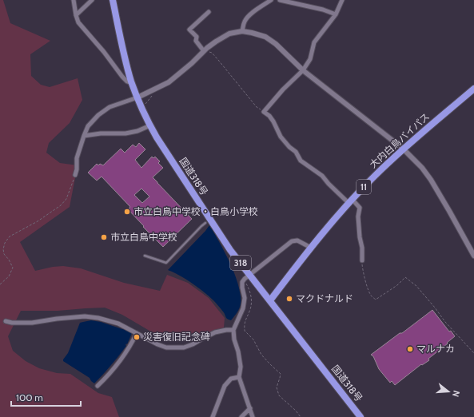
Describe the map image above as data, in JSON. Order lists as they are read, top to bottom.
{
  "streets": {
    "highway": [
      "大内白鳥バイパス",
      "国道318号",
      "11",
      "318"
    ]
  },
  "crossings": [
    ["大内白鳥バイパス", "国道318号"]
  ],
  "places": [
    "市立白鳥中学校・白鳥小学校",
    "市立白鳥中学校",
    "マクドナルド",
    "災害復旧記念碑",
    "マルナカ"
  ],
  "scale_bar": "100 m",
  "north": "right"
}
